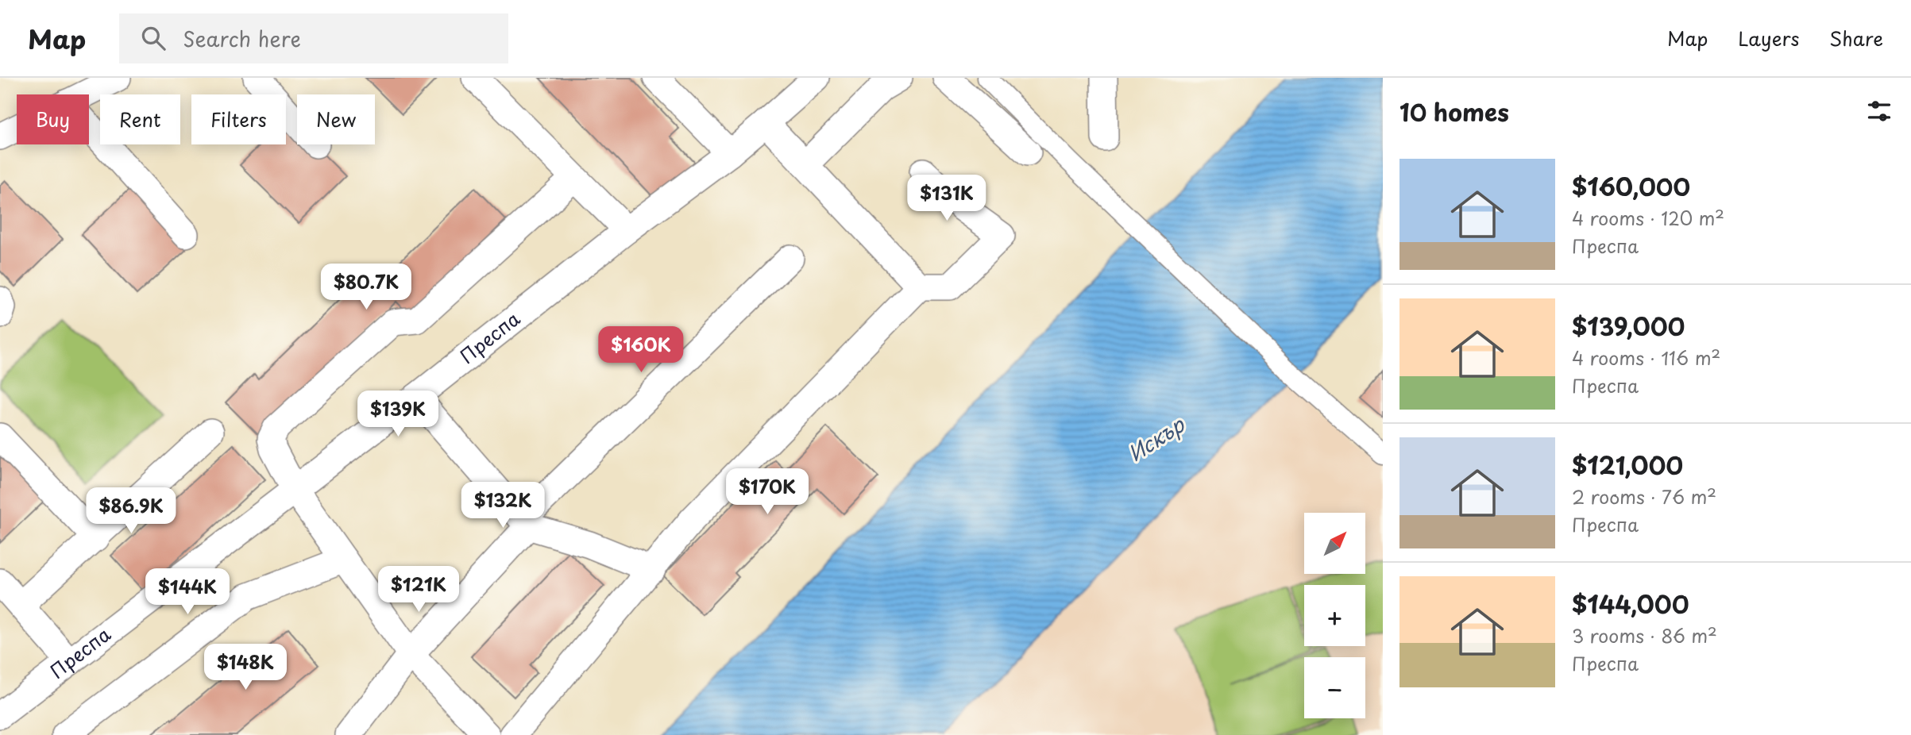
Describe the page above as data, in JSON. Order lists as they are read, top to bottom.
{
  "streets": {
    "street": ["Преспа"]
  },
  "water": ["Искър"],
  "north": "top right",
  "page": {
    "header": "Map",
    "search": "Search here",
    "nav": ["Map", "Layers", "Share"],
    "heading": "10 homes",
    "chip": [
      "Buy",
      "Rent",
      "Filters",
      "New"
    ],
    "list": [
      {
        "name": "$160,000",
        "note": "4 rooms · 120 m² · Преспа"
      },
      {
        "name": "$139,000",
        "note": "4 rooms · 116 m² · Преспа"
      },
      {
        "name": "$121,000",
        "note": "2 rooms · 76 m² · Преспа"
      },
      {
        "name": "$144,000",
        "note": "3 rooms · 86 m² · Преспа"
      }
    ],
    "price": [
      "$131K",
      "$80.7K",
      "$160K",
      "$139K",
      "$170K",
      "$132K",
      "$86.9K",
      "$121K",
      "$144K",
      "$148K"
    ],
    "map_buttons": ["+", "−"]
  }
}
